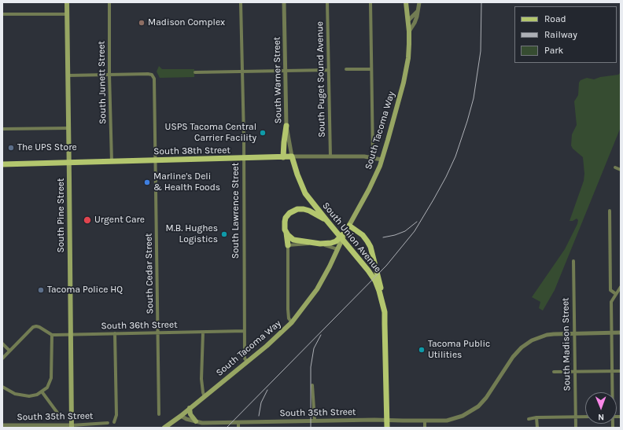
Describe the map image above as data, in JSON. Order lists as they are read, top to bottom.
{
  "streets": {
    "main road": [
      "South Tacoma Way",
      "South 38th Street",
      "South Pine Street",
      "South Union Avenue"
    ],
    "street": [
      "South Puget Sound Avenue",
      "South Warner Street",
      "South Junett Street",
      "South Lawrence Street",
      "South Cedar Street",
      "South 36th Street",
      "South Madison Street",
      "South 35th Street"
    ]
  },
  "crossings": [
    ["South Puget Sound Avenue", "South 38th Street"],
    ["South Warner Street", "South 38th Street"],
    ["South Warner Street", "South Union Avenue"],
    ["South Junett Street", "South 38th Street"],
    ["South Junett Street", "South Cedar Street"],
    ["South Tacoma Way", "South 38th Street"],
    ["South Tacoma Way", "South Lawrence Street"],
    ["South Tacoma Way", "South 35th Street"],
    ["South 38th Street", "South Lawrence Street"],
    ["South 38th Street", "South Pine Street"],
    ["South 38th Street", "South Union Avenue"],
    ["South 38th Street", "South Cedar Street"],
    ["South Lawrence Street", "South 36th Street"],
    ["South Pine Street", "South 36th Street"],
    ["South Pine Street", "South 35th Street"],
    ["South Union Avenue", "South 35th Street"],
    ["South Cedar Street", "South 36th Street"],
    ["South Madison Street", "South 35th Street"]
  ],
  "places": [
    "Madison Complex",
    "USPS Tacoma Central Carrier Facility",
    "The UPS Store",
    "Marline's Deli & Health Foods",
    "Urgent Care",
    "M.B. Hughes Logistics",
    "Tacoma Police HQ",
    "Tacoma Public Utilities"
  ],
  "legend": ["Road", "Railway", "Park"],
  "north": "bottom"
}
